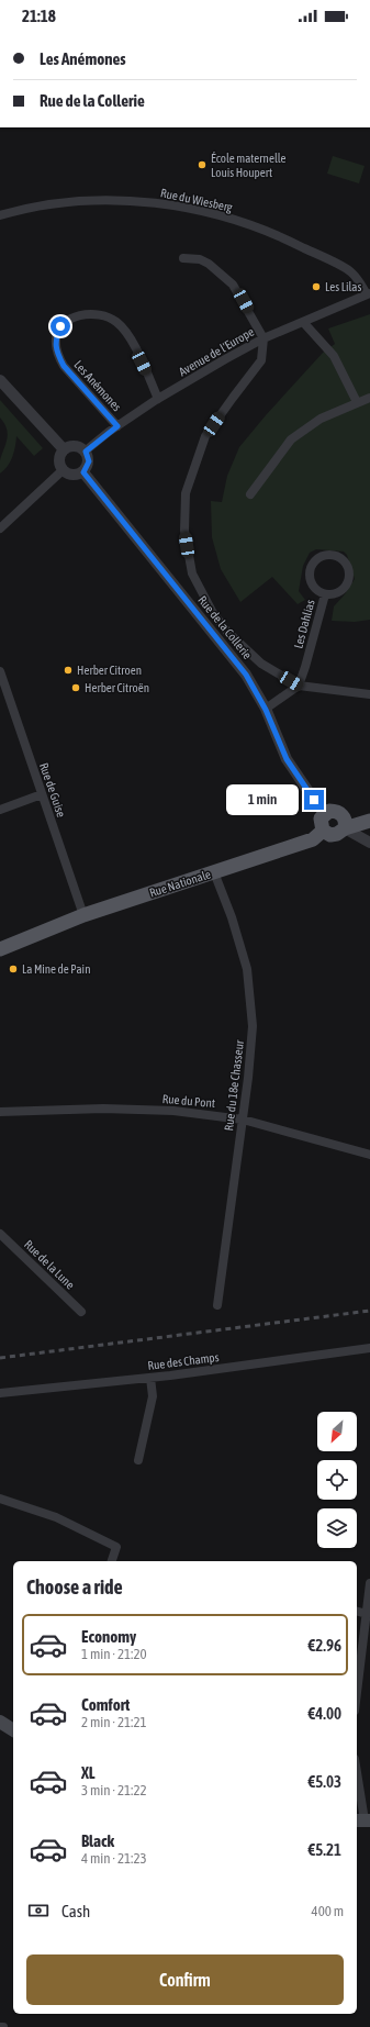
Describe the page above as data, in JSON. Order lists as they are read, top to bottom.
{
  "streets": {
    "main road": ["Rue Nationale"],
    "street": [
      "Rue du Wiesberg",
      "Avenue de l'Europe",
      "Les Anémones",
      "Les Dahlias",
      "Rue de la Collerie",
      "Rue de Guise",
      "Rue du 18e Chasseur",
      "Rue du Pont",
      "Rue de la Lune",
      "Rue des Champs"
    ]
  },
  "crossings": [
    ["Rue du Wiesberg", "Avenue de l'Europe"],
    ["Avenue de l'Europe", "Les Anémones"],
    ["Avenue de l'Europe", "Rue de la Collerie"],
    ["Rue de la Collerie", "Rue Nationale"],
    ["Rue de Guise", "Rue Nationale"],
    ["Rue Nationale", "Rue du 18e Chasseur"],
    ["Rue du 18e Chasseur", "Rue du Pont"]
  ],
  "places": [
    "École maternelle Louis Houpert",
    "Les Lilas",
    "Herber Citroen",
    "Herber Citroën",
    "La Mine de Pain"
  ],
  "north": "bottom left",
  "page": {
    "status": "21:18",
    "banner": ["Les Anémones", "Rue de la Collerie"],
    "bubble": "1 min",
    "heading": "Choose a ride",
    "list": [
      {
        "name": "Economy",
        "note": "1 min · 21:20",
        "value": "€2.96"
      },
      {
        "name": "Comfort",
        "note": "2 min · 21:21",
        "value": "€4.00"
      },
      {
        "name": "XL",
        "note": "3 min · 21:22",
        "value": "€5.03"
      },
      {
        "name": "Black",
        "note": "4 min · 21:23",
        "value": "€5.21"
      }
    ],
    "pay": ["Cash", "400 m"],
    "buttons": "Confirm"
  }
}
